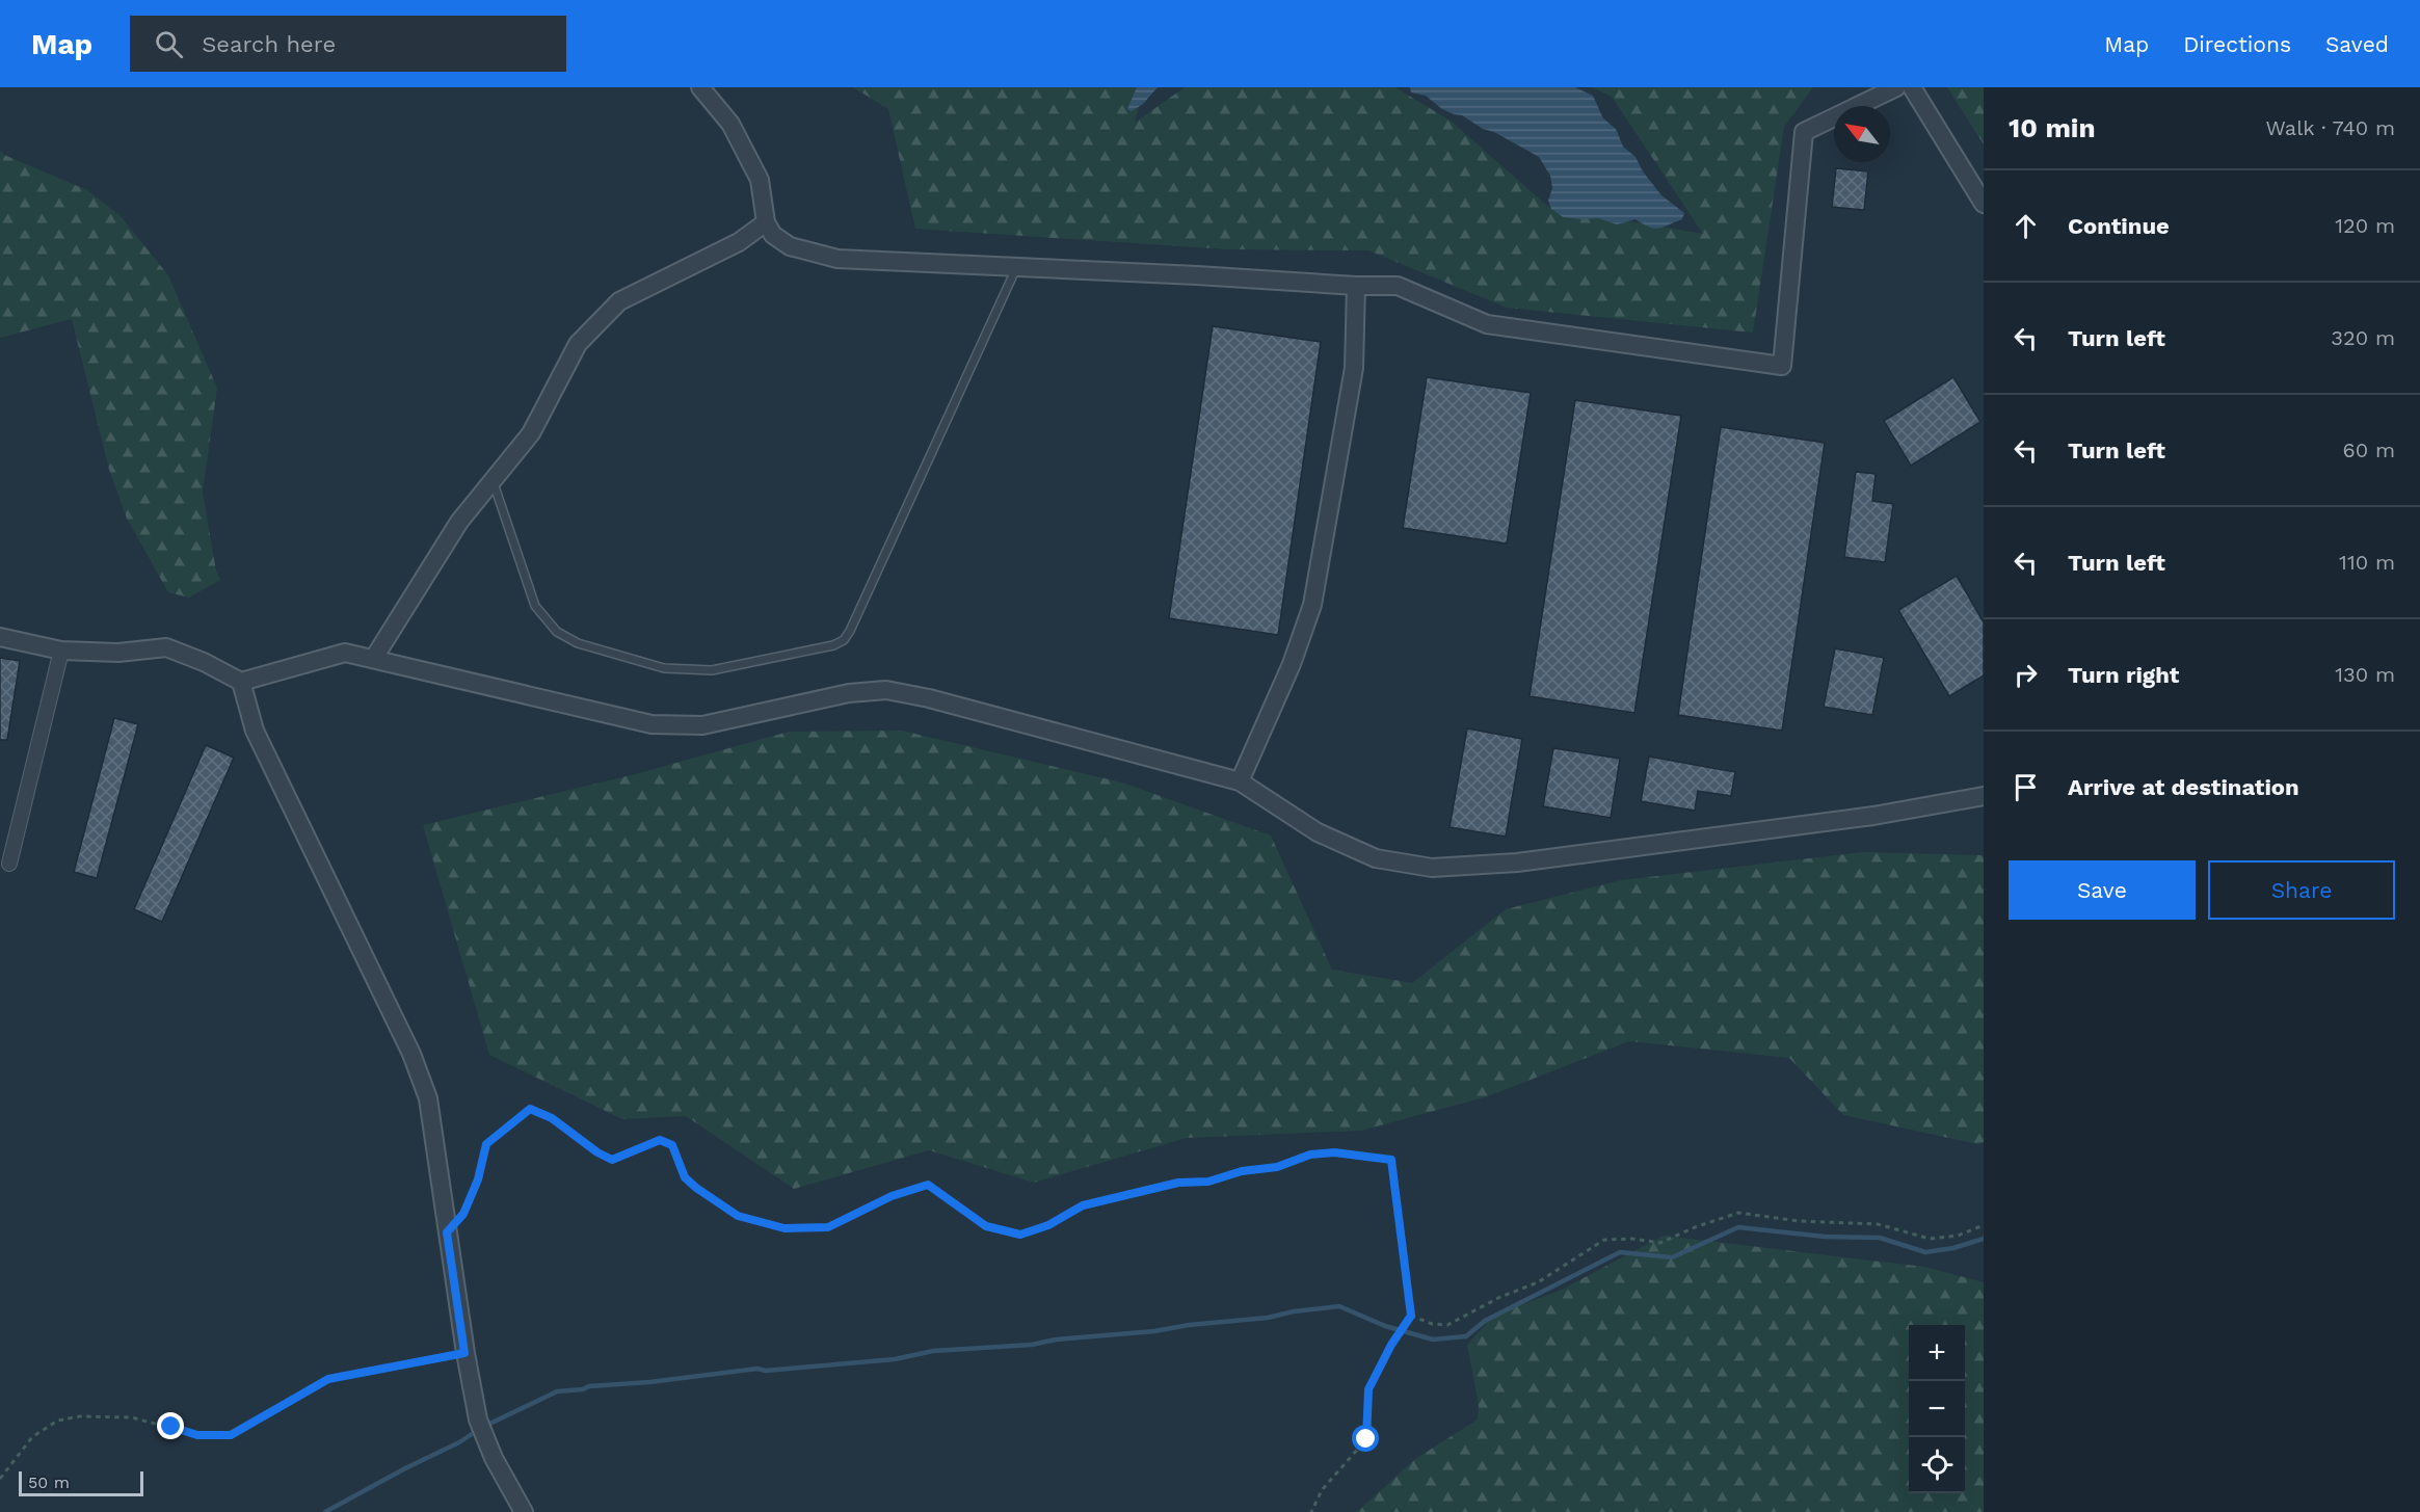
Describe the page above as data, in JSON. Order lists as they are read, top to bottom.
{
  "scale_bar": "50 m",
  "north": "top left",
  "page": {
    "header": "Map",
    "search": "Search here",
    "nav": ["Map", "Directions", "Saved"],
    "heading": ["10 min", "Walk · 740 m"],
    "list": [
      ["Continue", "120 m"],
      ["Turn left", "320 m"],
      ["Turn left", "60 m"],
      ["Turn left", "110 m"],
      ["Turn right", "130 m"],
      "Arrive at destination"
    ],
    "buttons": ["Save", "Share"],
    "map_buttons": ["+", "−"],
    "scale": "50 m"
  }
}
